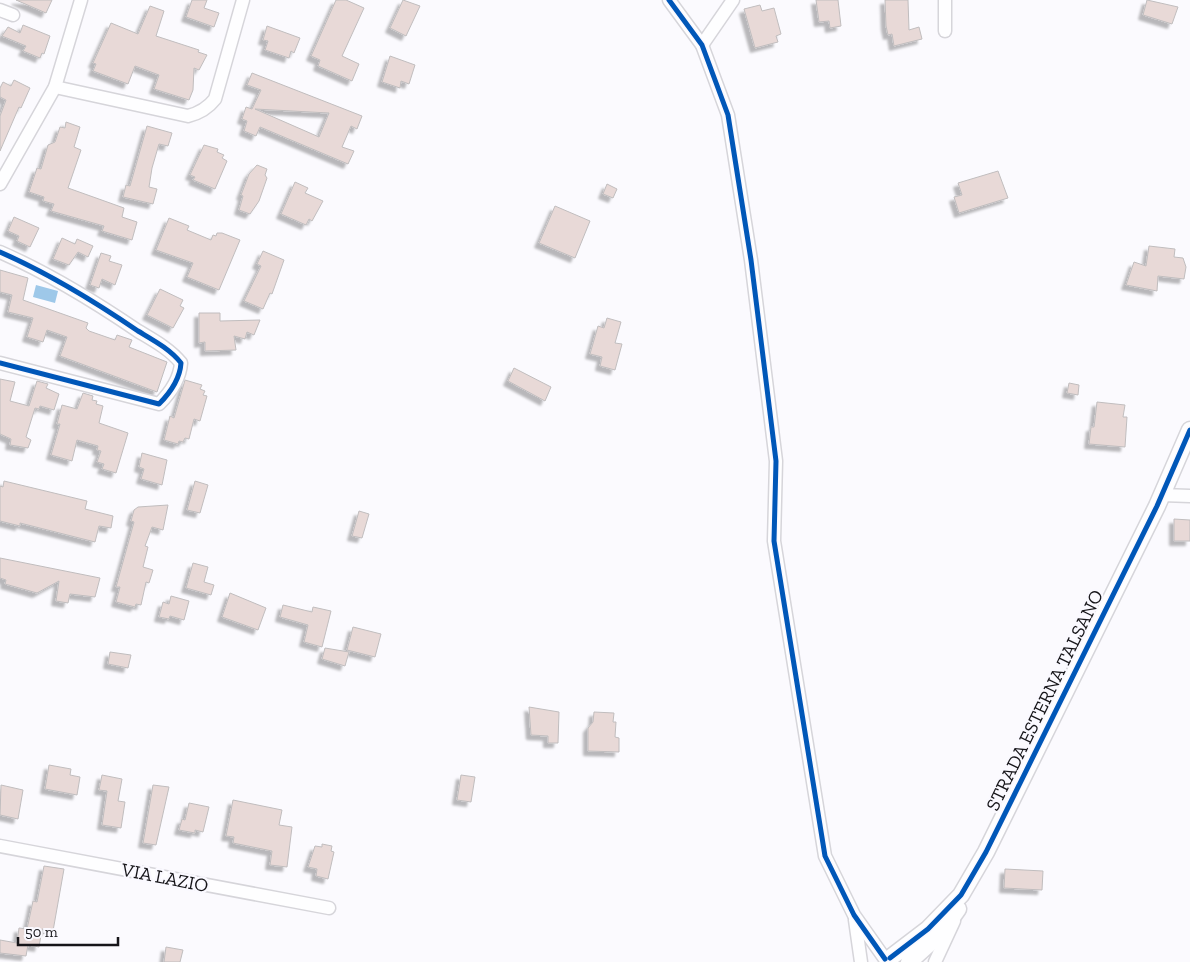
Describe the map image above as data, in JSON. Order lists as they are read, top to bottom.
{
  "streets": {
    "street": ["STRADA ESTERNA TALSANO", "VIA LAZIO"]
  },
  "scale_bar": "50 m"
}
